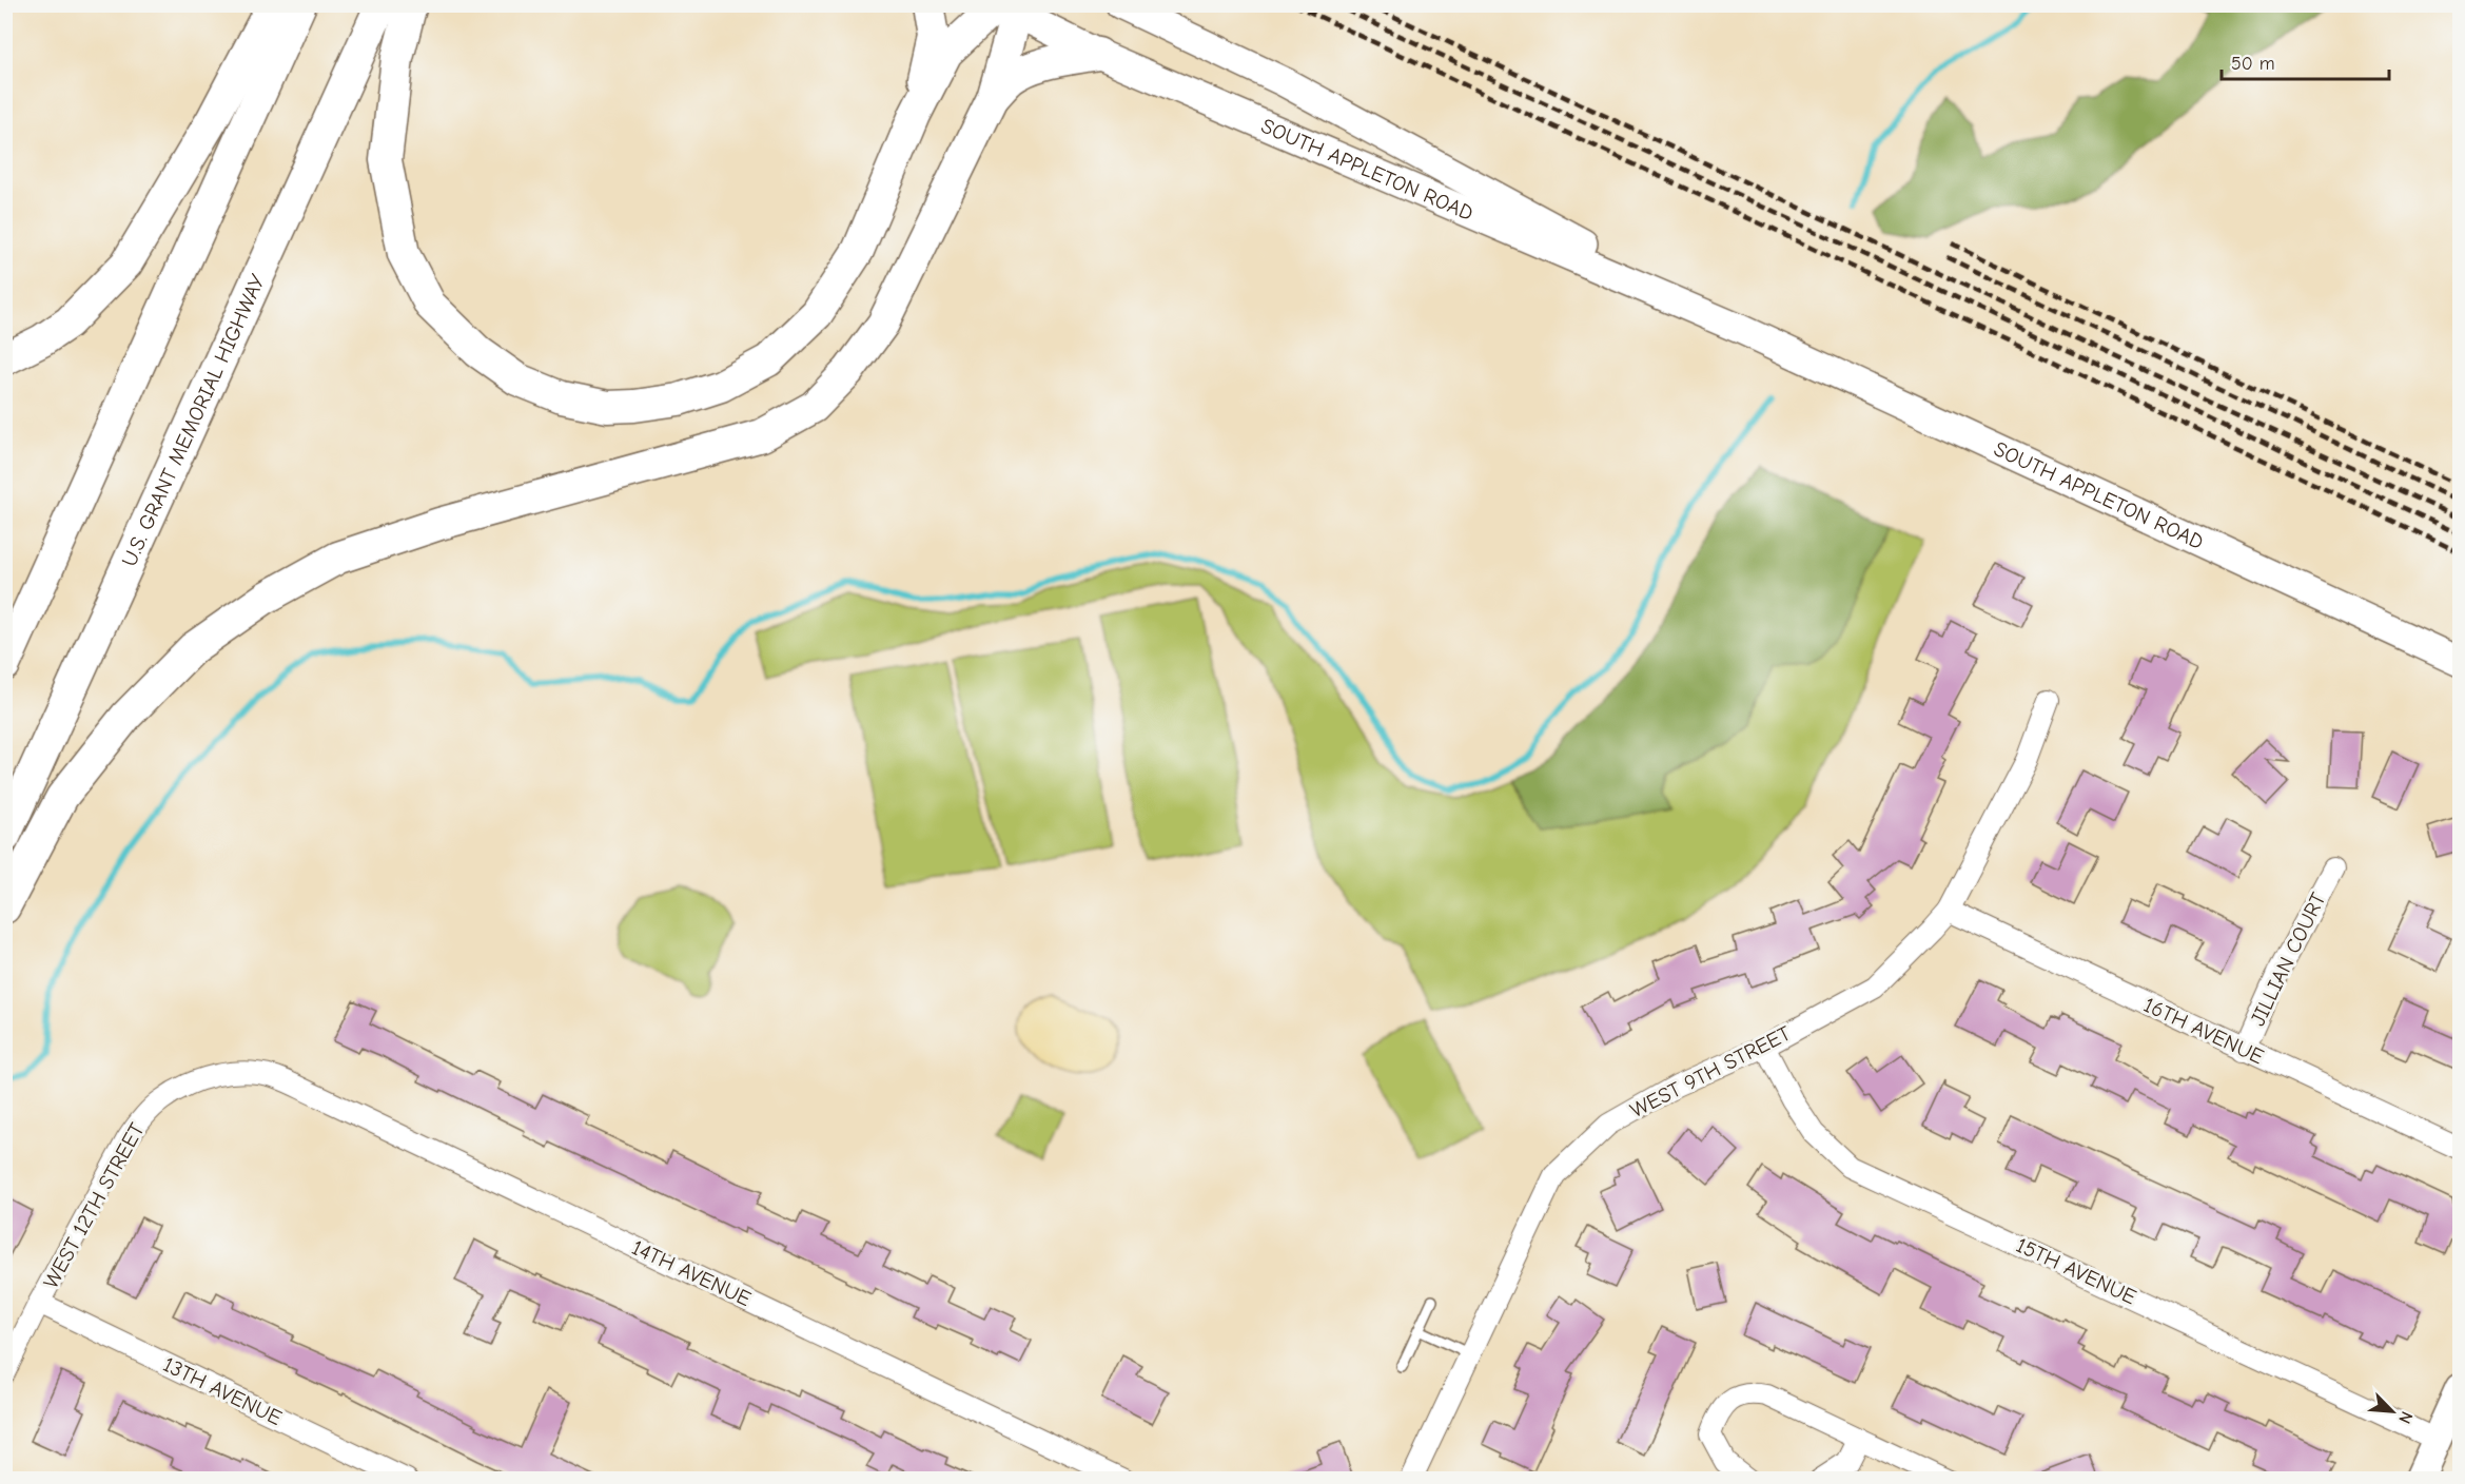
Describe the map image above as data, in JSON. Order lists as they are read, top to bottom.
{
  "streets": {
    "main road": ["SOUTH APPLETON ROAD", "U.S. GRANT MEMORIAL HIGHWAY"],
    "street": [
      "JILLIAN COURT",
      "16TH AVENUE",
      "WEST 9TH STREET",
      "WEST 12TH STREET",
      "15TH AVENUE",
      "14TH AVENUE",
      "13TH AVENUE"
    ]
  },
  "crossings": [
    ["JILLIAN COURT", "16TH AVENUE"],
    ["16TH AVENUE", "WEST 9TH STREET"],
    ["WEST 9TH STREET", "15TH AVENUE"],
    ["WEST 12TH STREET", "14TH AVENUE"],
    ["WEST 12TH STREET", "13TH AVENUE"]
  ],
  "scale_bar": "50 m",
  "north": "bottom right"
}
